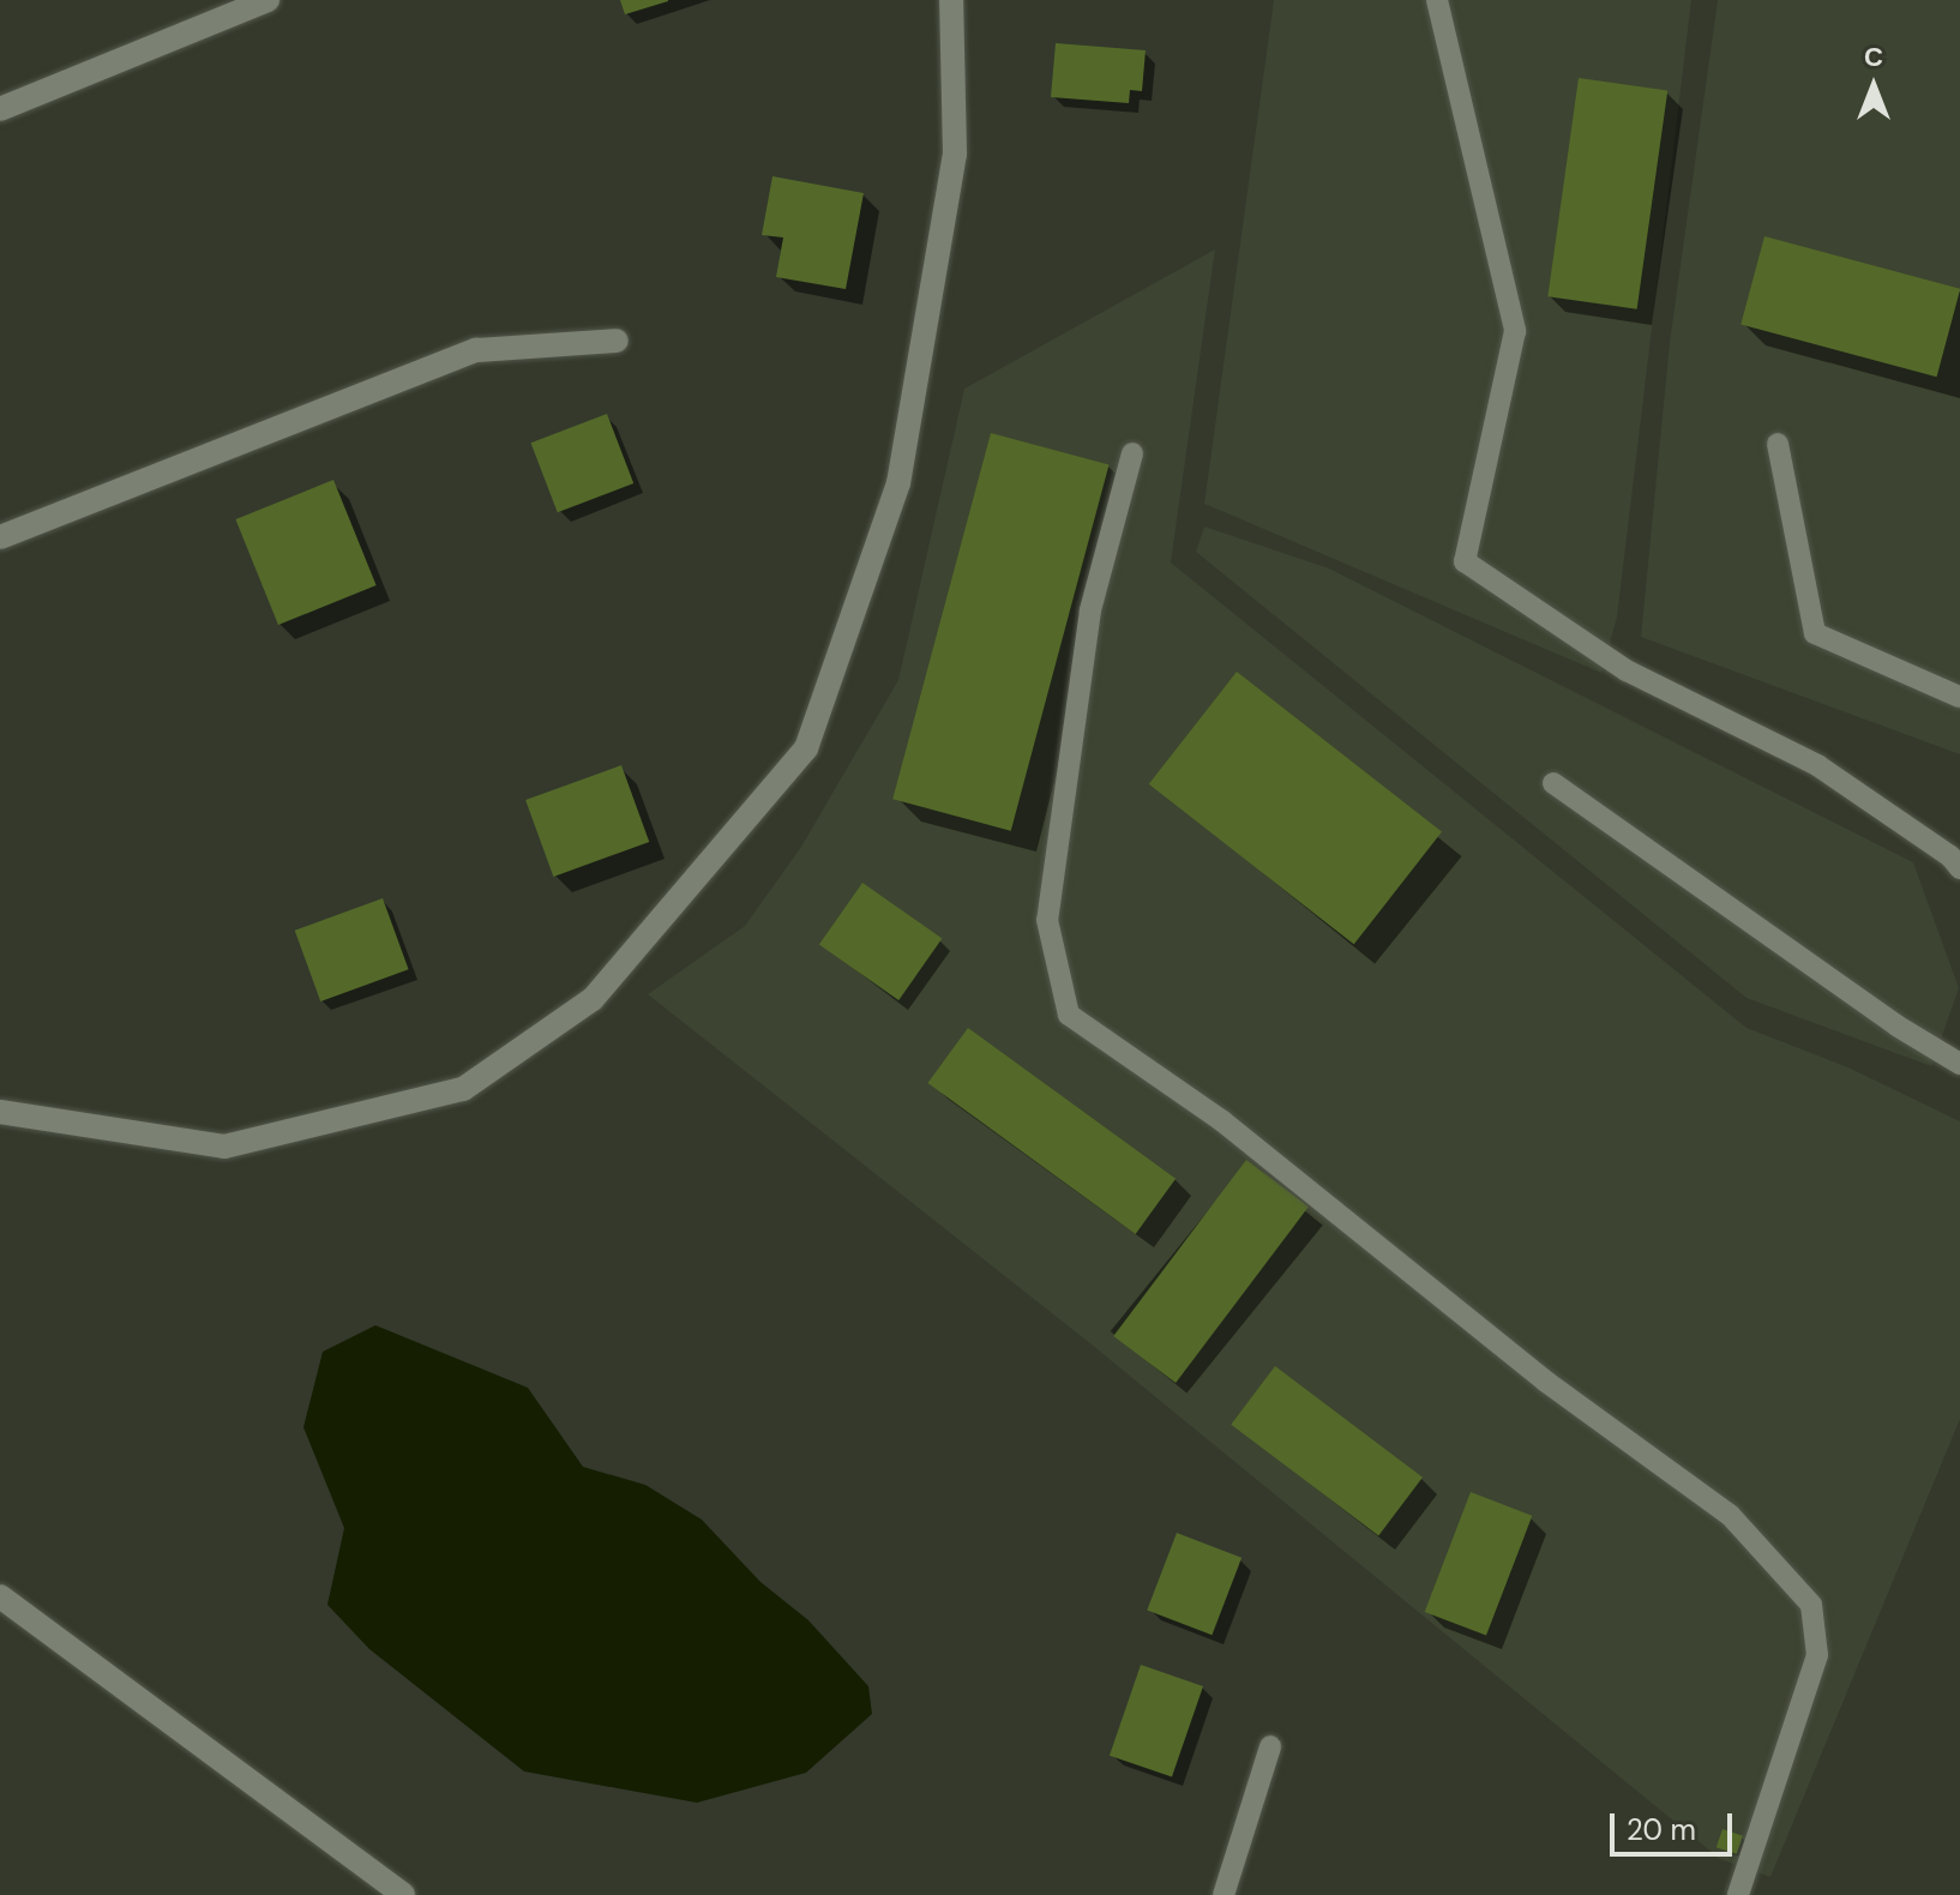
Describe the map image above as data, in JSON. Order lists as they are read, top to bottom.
{
  "scale_bar": "20 m",
  "north": "top"
}
